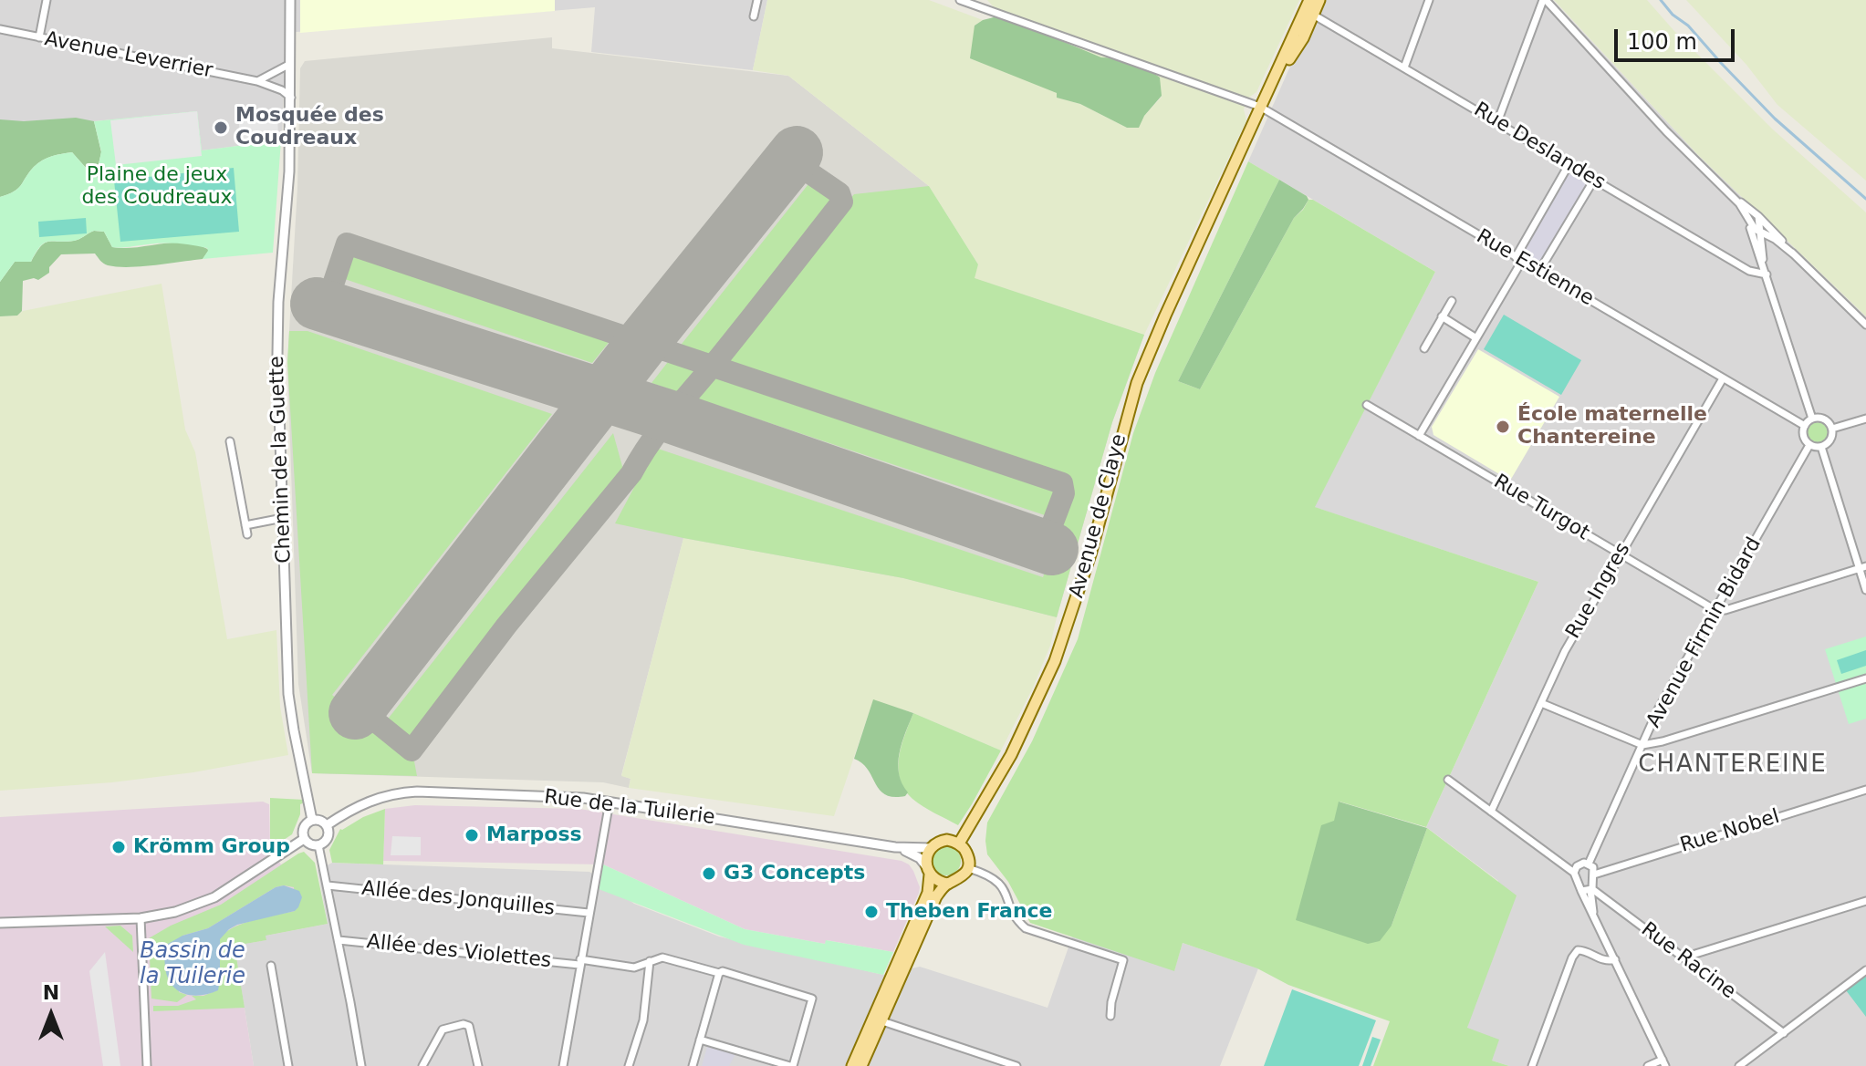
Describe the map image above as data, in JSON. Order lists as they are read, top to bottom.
{
  "streets": {
    "main road": ["Avenue de Claye"],
    "street": [
      "Avenue Leverrier",
      "Rue Deslandes",
      "Rue Estienne",
      "Chemin de la Guette",
      "Rue Turgot",
      "Rue Ingres",
      "Avenue Firmin Bidard",
      "Rue de la Tuilerie",
      "Rue Nobel",
      "Allée des Jonquilles",
      "Allée des Violettes",
      "Rue Racine"
    ]
  },
  "crossings": [
    ["Avenue Leverrier", "Chemin de la Guette"],
    ["Rue Deslandes", "Avenue de Claye"],
    ["Rue Estienne", "Avenue de Claye"],
    ["Rue Estienne", "Rue Ingres"],
    ["Rue Estienne", "Avenue Firmin Bidard"],
    ["Chemin de la Guette", "Rue de la Tuilerie"],
    ["Rue Turgot", "Rue Ingres"],
    ["Rue Turgot", "Avenue Firmin Bidard"],
    ["Avenue de Claye", "Rue de la Tuilerie"]
  ],
  "districts": ["CHANTEREINE"],
  "water": ["Bassin de la Tuilerie"],
  "parks": ["Plaine de jeux des Coudreaux"],
  "places": [
    "Mosquée des Coudreaux",
    "École maternelle Chantereine",
    "Marposs",
    "Krömm Group",
    "G3 Concepts",
    "Theben France"
  ],
  "scale_bar": "100 m",
  "north": "top"
}
